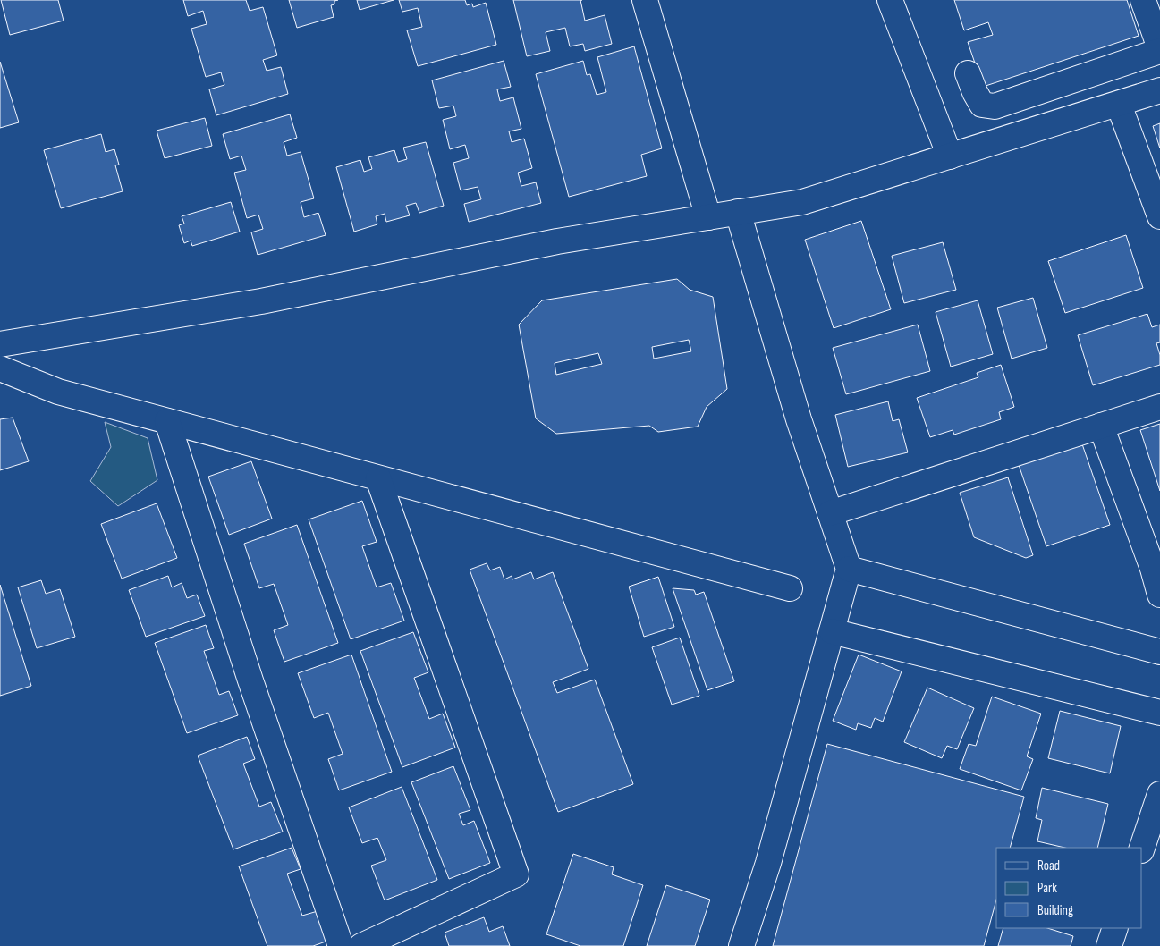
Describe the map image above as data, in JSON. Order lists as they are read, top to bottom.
{
  "legend": ["Road", "Park", "Building"]
}
